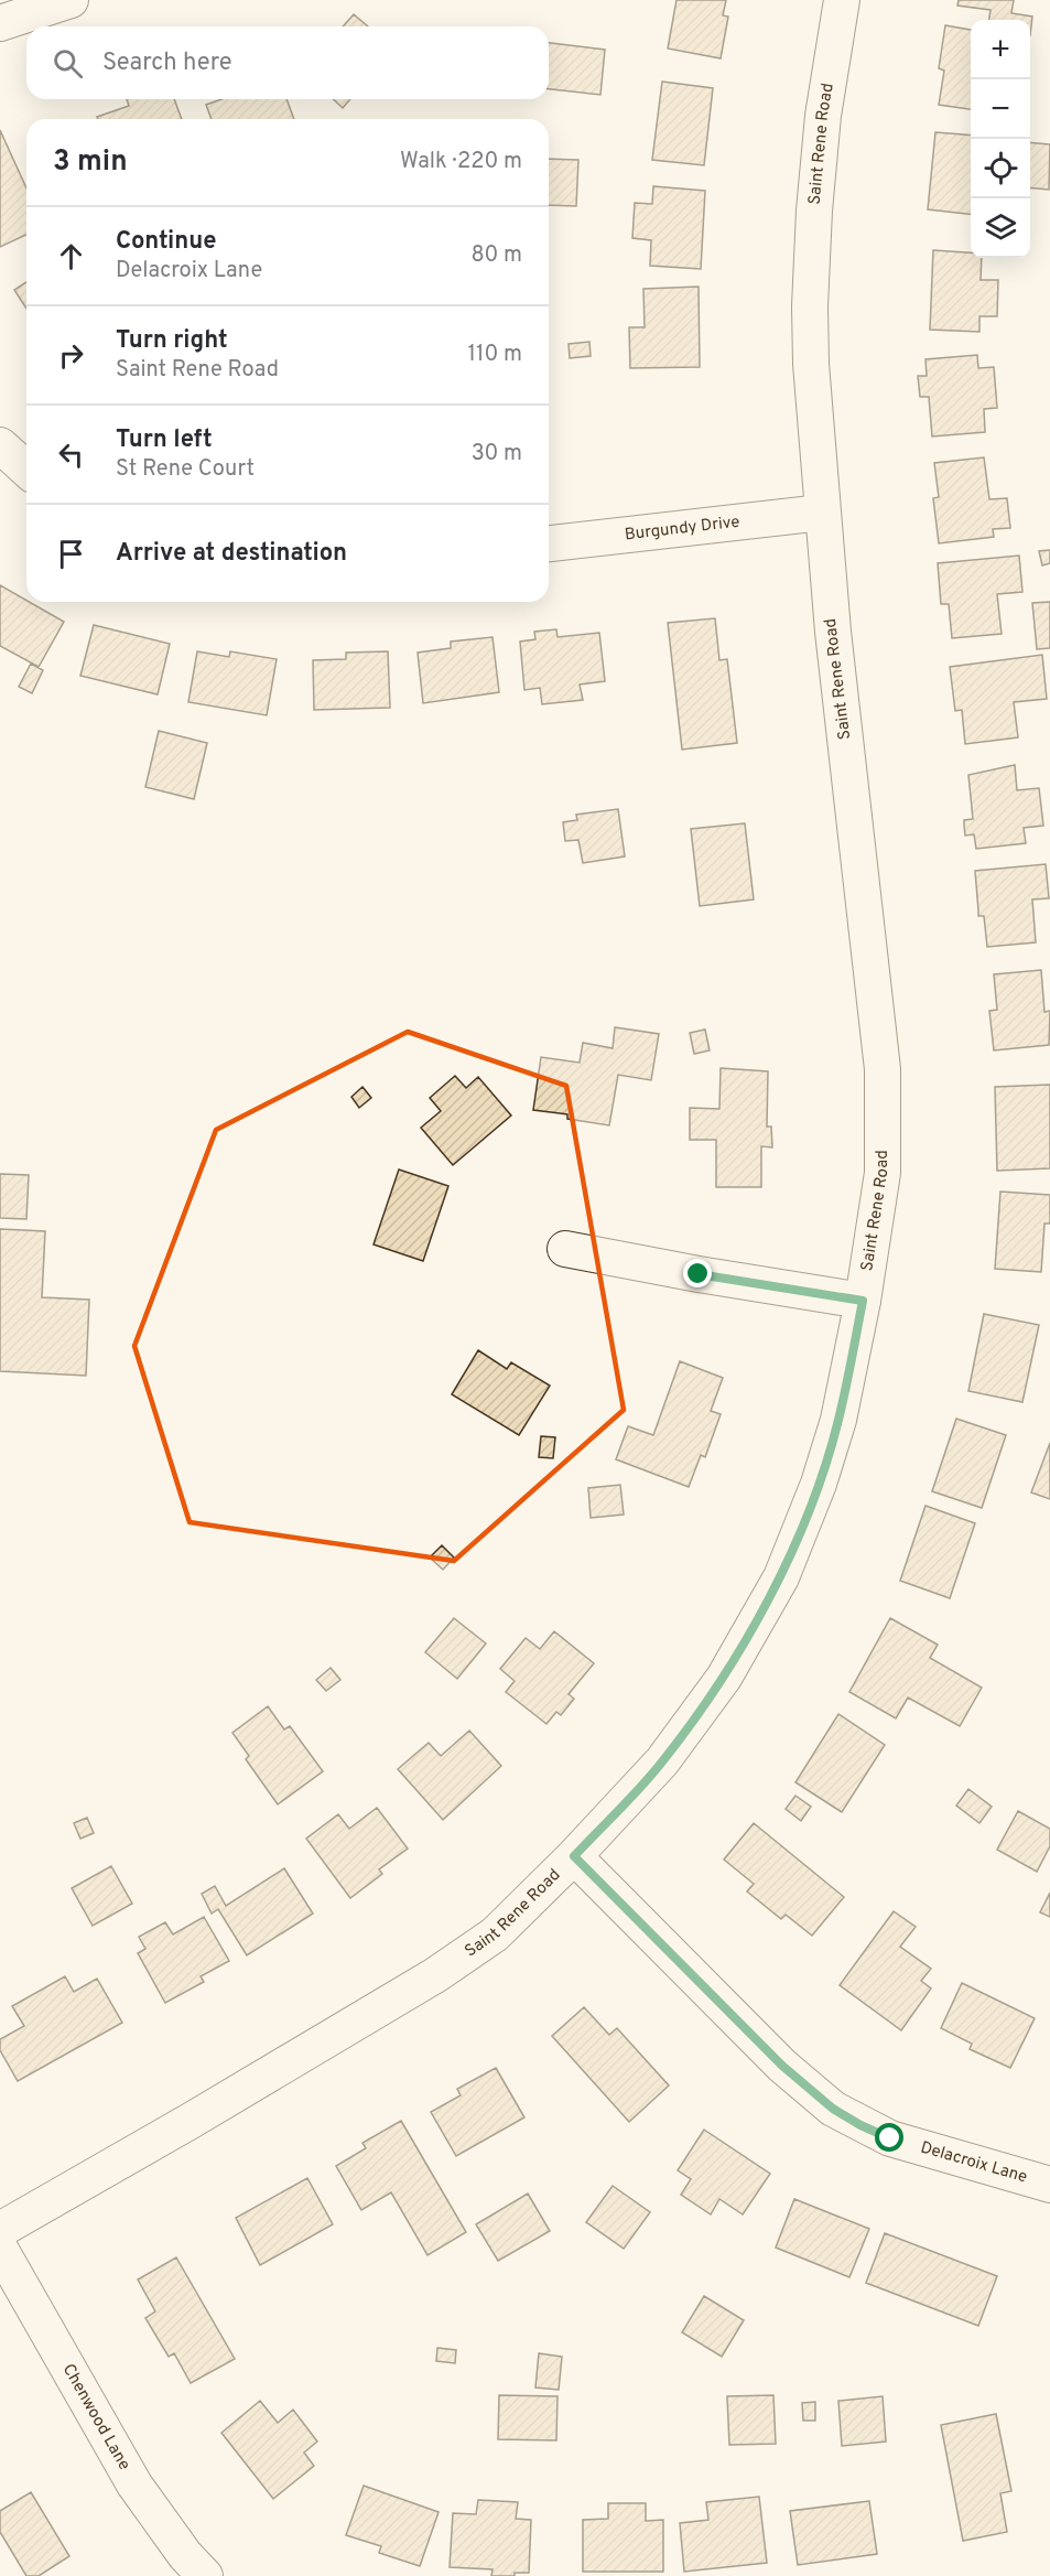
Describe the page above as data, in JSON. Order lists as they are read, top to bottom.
{
  "streets": {
    "street": [
      "Saint Rene Road",
      "Burgundy Drive",
      "Delacroix Lane",
      "Chenwood Lane"
    ]
  },
  "crossings": [
    ["Saint Rene Road", "Burgundy Drive"],
    ["Saint Rene Road", "Delacroix Lane"]
  ],
  "page": {
    "map_buttons": ["+", "−"],
    "search": "Search here",
    "heading": ["3 min", "Walk · 220 m"],
    "list": [
      ["Continue", "Delacroix Lane", "80 m"],
      ["Turn right", "Saint Rene Road", "110 m"],
      ["Turn left", "St Rene Court", "30 m"],
      "Arrive at destination"
    ]
  }
}
